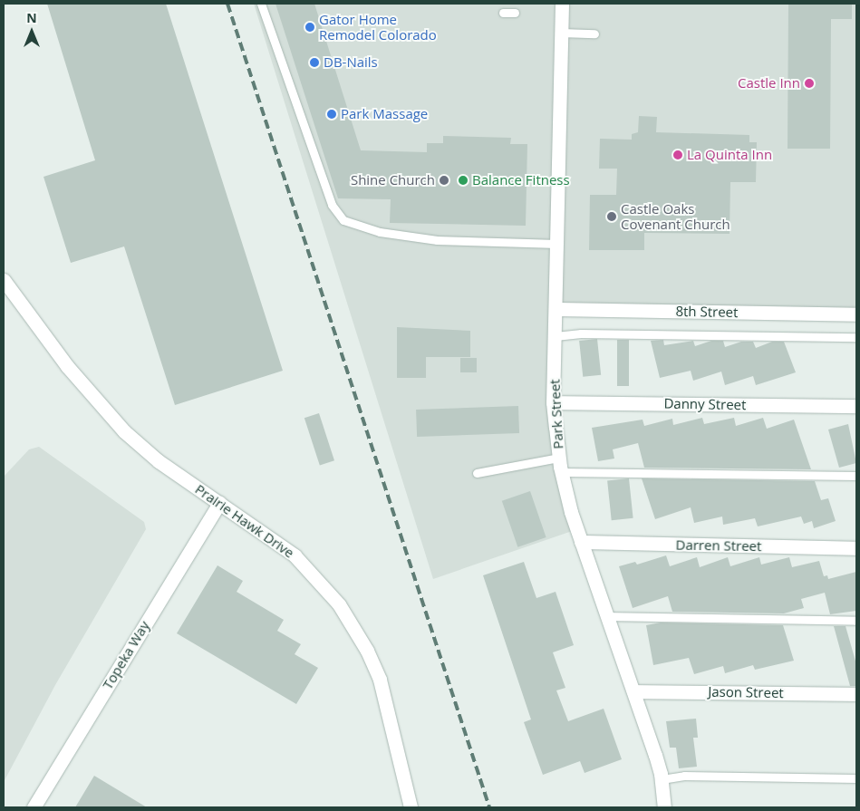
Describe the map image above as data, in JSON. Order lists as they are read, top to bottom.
{
  "streets": {
    "street": [
      "8th Street",
      "Danny Street",
      "Park Street",
      "Prairie Hawk Drive",
      "Darren Street",
      "Topeka Way",
      "Jason Street"
    ]
  },
  "crossings": [
    ["8th Street", "Park Street"],
    ["Danny Street", "Park Street"],
    ["Park Street", "Darren Street"],
    ["Park Street", "Jason Street"],
    ["Prairie Hawk Drive", "Topeka Way"]
  ],
  "places": [
    "Gator Home Remodel Colorado",
    "DB-Nails",
    "Castle Inn",
    "Park Massage",
    "La Quinta Inn",
    "Shine Church",
    "Balance Fitness",
    "Castle Oaks Covenant Church"
  ],
  "north": "top"
}
